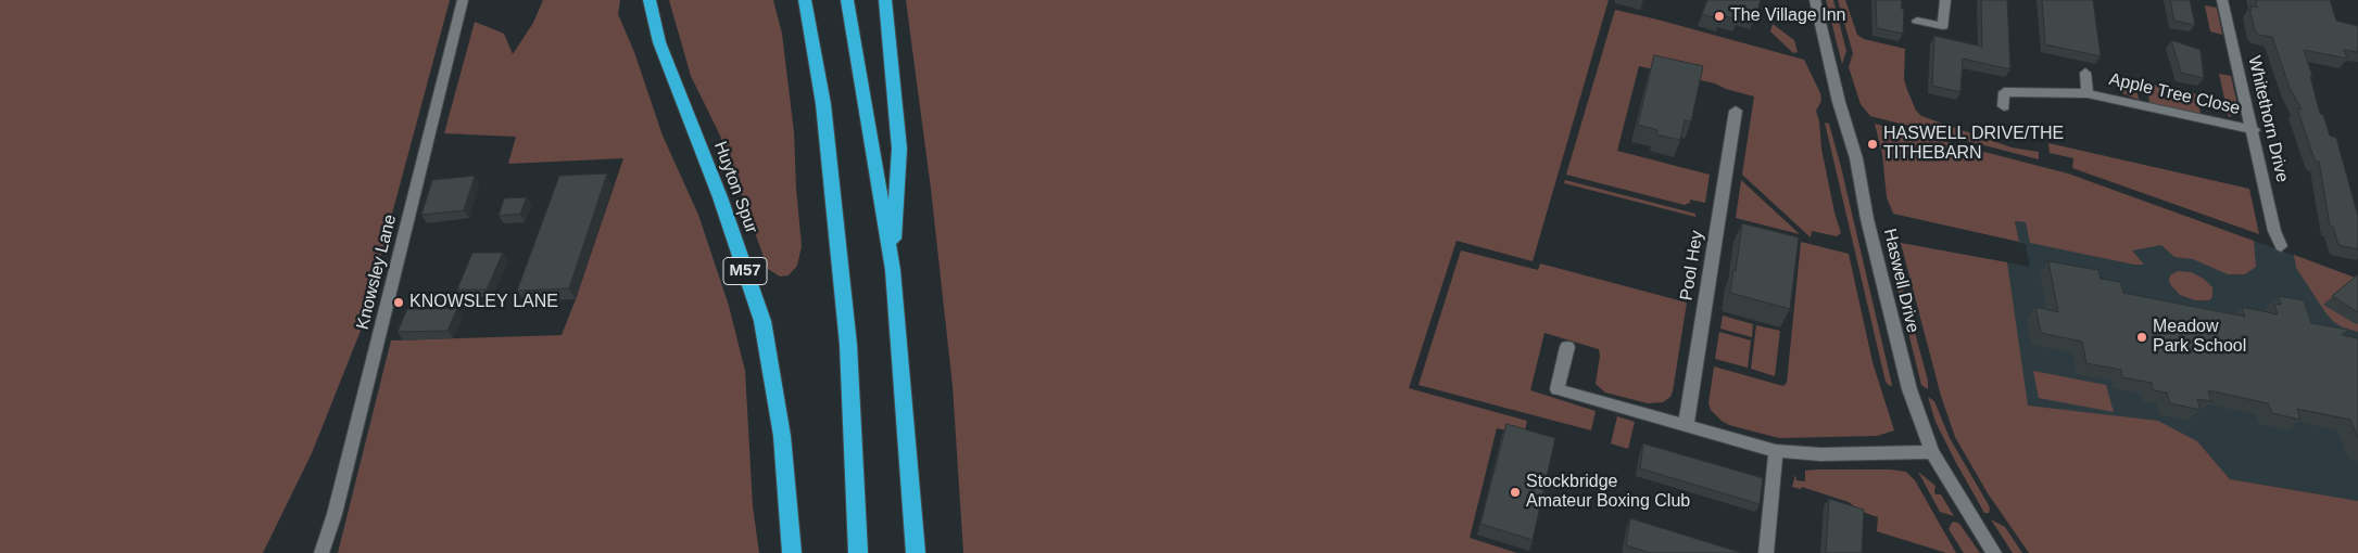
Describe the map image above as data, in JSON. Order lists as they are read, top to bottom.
{
  "streets": {
    "highway": ["Huyton Spur", "M57"],
    "street": [
      "Apple Tree Close",
      "Whitethorn Drive",
      "Pool Hey",
      "Knowsley Lane",
      "Haswell Drive"
    ]
  },
  "crossings": [
    ["Apple Tree Close", "Whitethorn Drive"]
  ],
  "places": [
    "The Village Inn",
    "HASWELL DRIVE/THE TITHEBARN",
    "KNOWSLEY LANE",
    "Meadow Park School",
    "Stockbridge Amateur Boxing Club"
  ]
}
